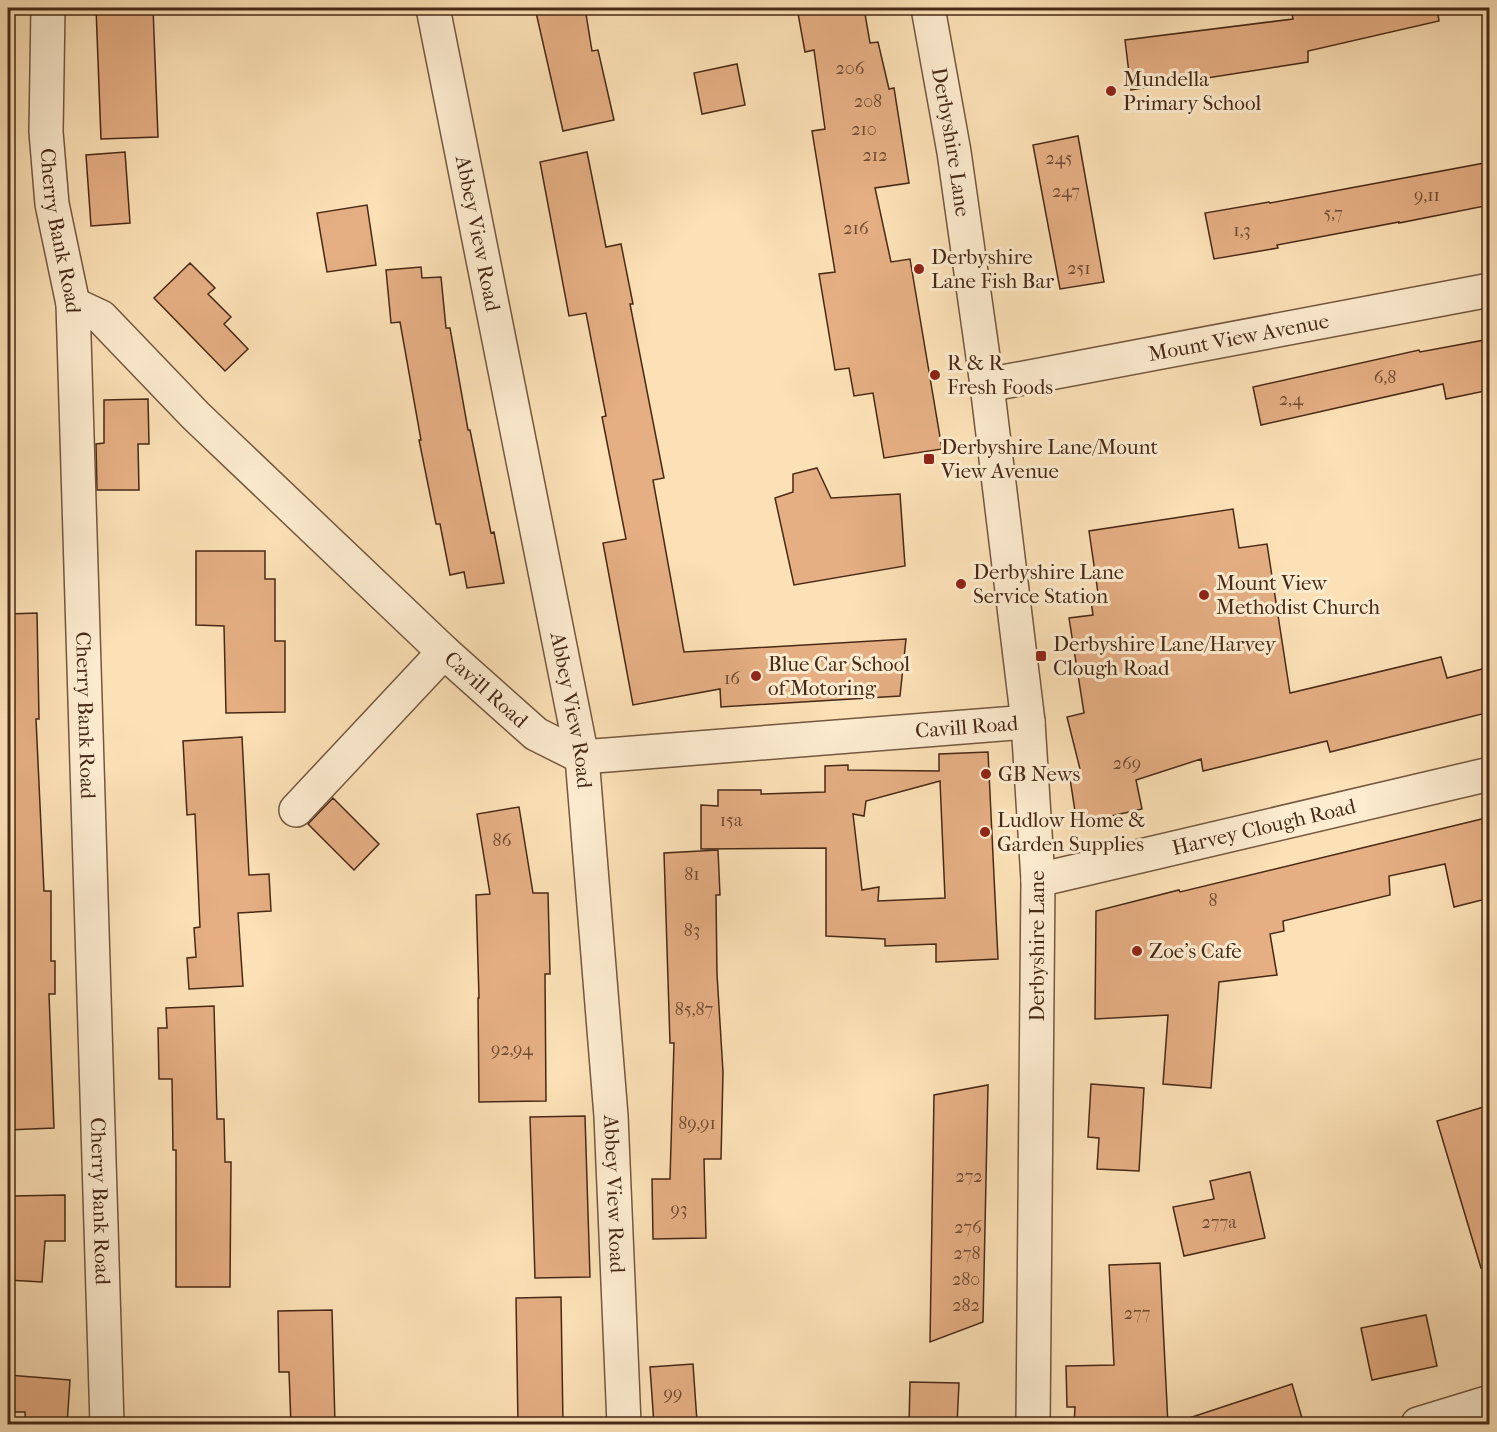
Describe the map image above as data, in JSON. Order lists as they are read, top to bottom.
{
  "streets": {
    "street": [
      "Derbyshire Lane",
      "Cherry Bank Road",
      "Abbey View Road",
      "Mount View Avenue",
      "Cavill Road",
      "Harvey Clough Road"
    ]
  },
  "crossings": [
    ["Derbyshire Lane", "Mount View Avenue"],
    ["Derbyshire Lane", "Cavill Road"],
    ["Derbyshire Lane", "Harvey Clough Road"],
    ["Cherry Bank Road", "Cavill Road"],
    ["Abbey View Road", "Cavill Road"]
  ],
  "places": {
    "other": [
      "Mundella Primary School",
      "Derbyshire Lane Fish Bar",
      "R & R Fresh Foods",
      "Derbyshire Lane Service Station",
      "Mount View Methodist Church",
      "Blue Car School of Motoring",
      "GB News",
      "Ludlow Home & Garden Supplies",
      "Zoe's Cafe"
    ],
    "transit": ["Derbyshire Lane/Mount View Avenue", "Derbyshire Lane/Harvey Clough Road"]
  },
  "house_numbers": [
    "206",
    "208",
    "210",
    "212",
    "245",
    "247",
    "9,11",
    "5,7",
    "216",
    "1,3",
    "251",
    "6,8",
    "2,4",
    "16",
    "269",
    "15a",
    "86",
    "81",
    "8",
    "83",
    "85,87",
    "92,94",
    "89,91",
    "272",
    "93",
    "277a",
    "276",
    "278",
    "280",
    "282",
    "277",
    "99"
  ]
}
